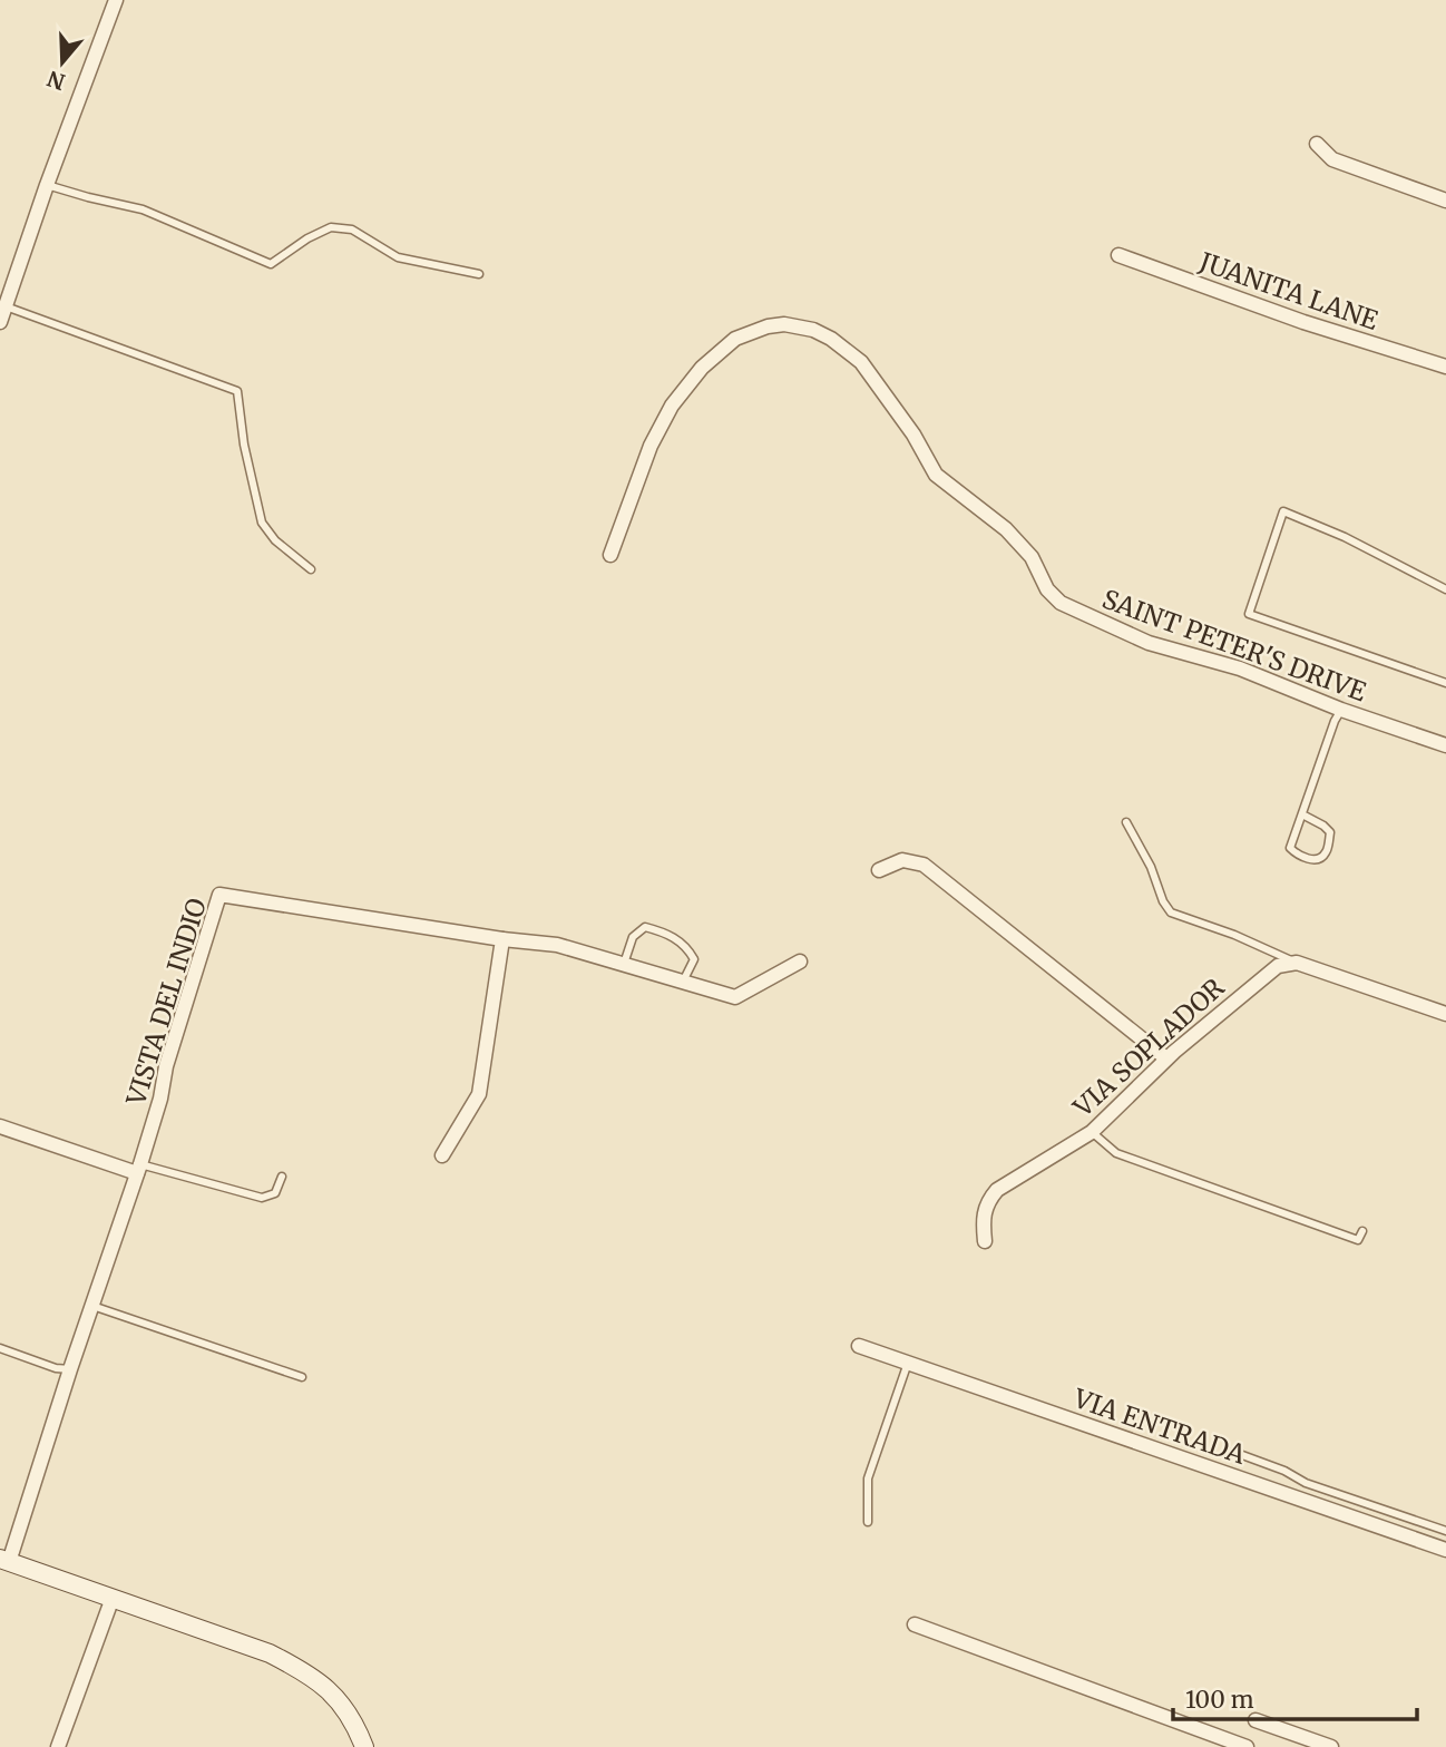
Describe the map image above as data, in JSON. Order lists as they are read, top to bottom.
{
  "streets": {
    "street": [
      "JUANITA LANE",
      "SAINT PETER'S DRIVE",
      "VISTA DEL INDIO",
      "VIA SOPLADOR",
      "VIA ENTRADA"
    ]
  },
  "scale_bar": "100 m",
  "north": "bottom"
}
